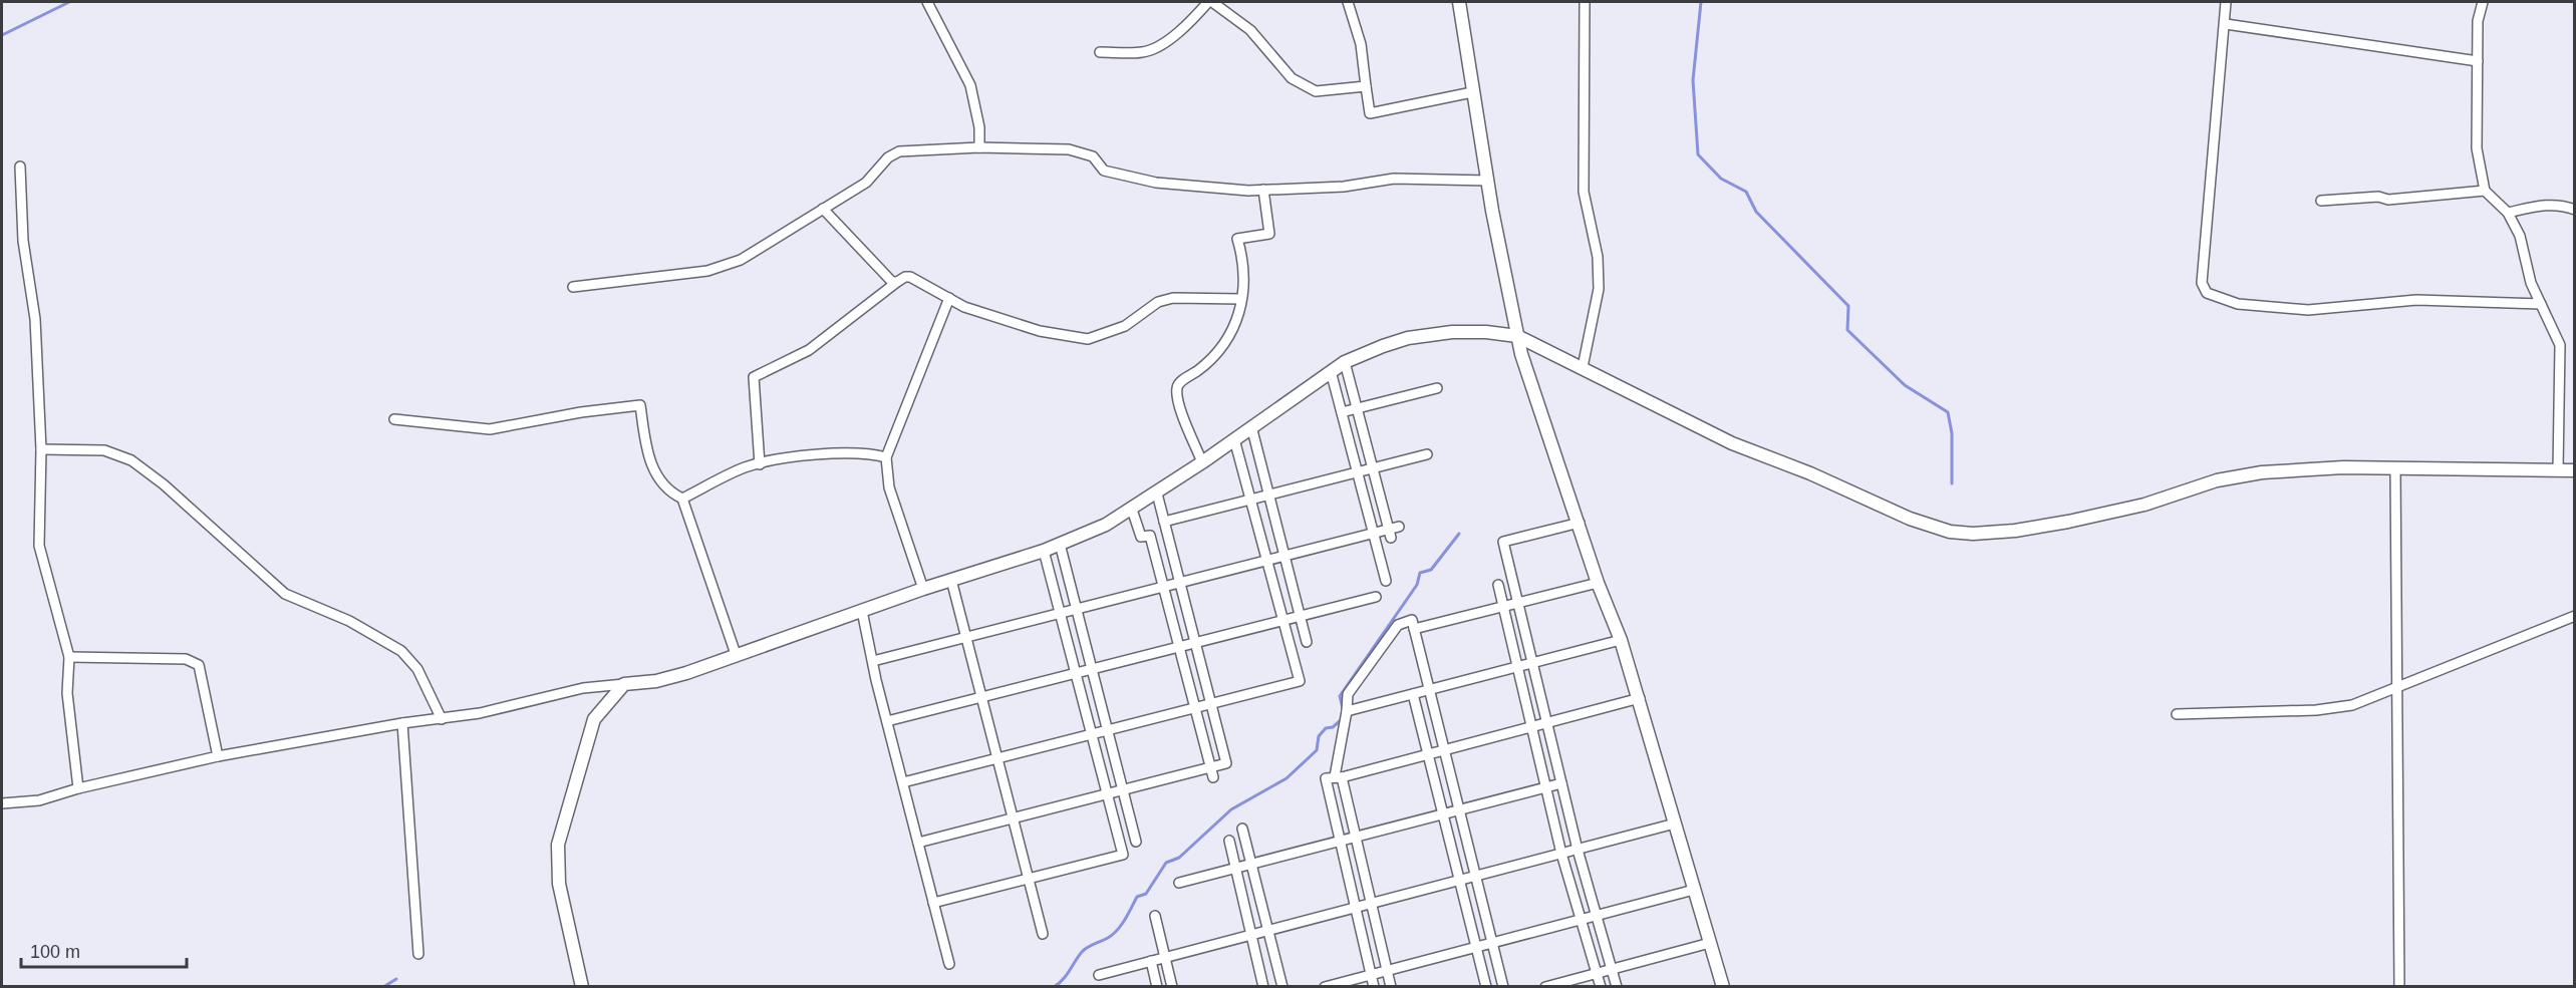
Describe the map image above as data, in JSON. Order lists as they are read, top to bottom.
{
  "scale_bar": "100 m"
}
